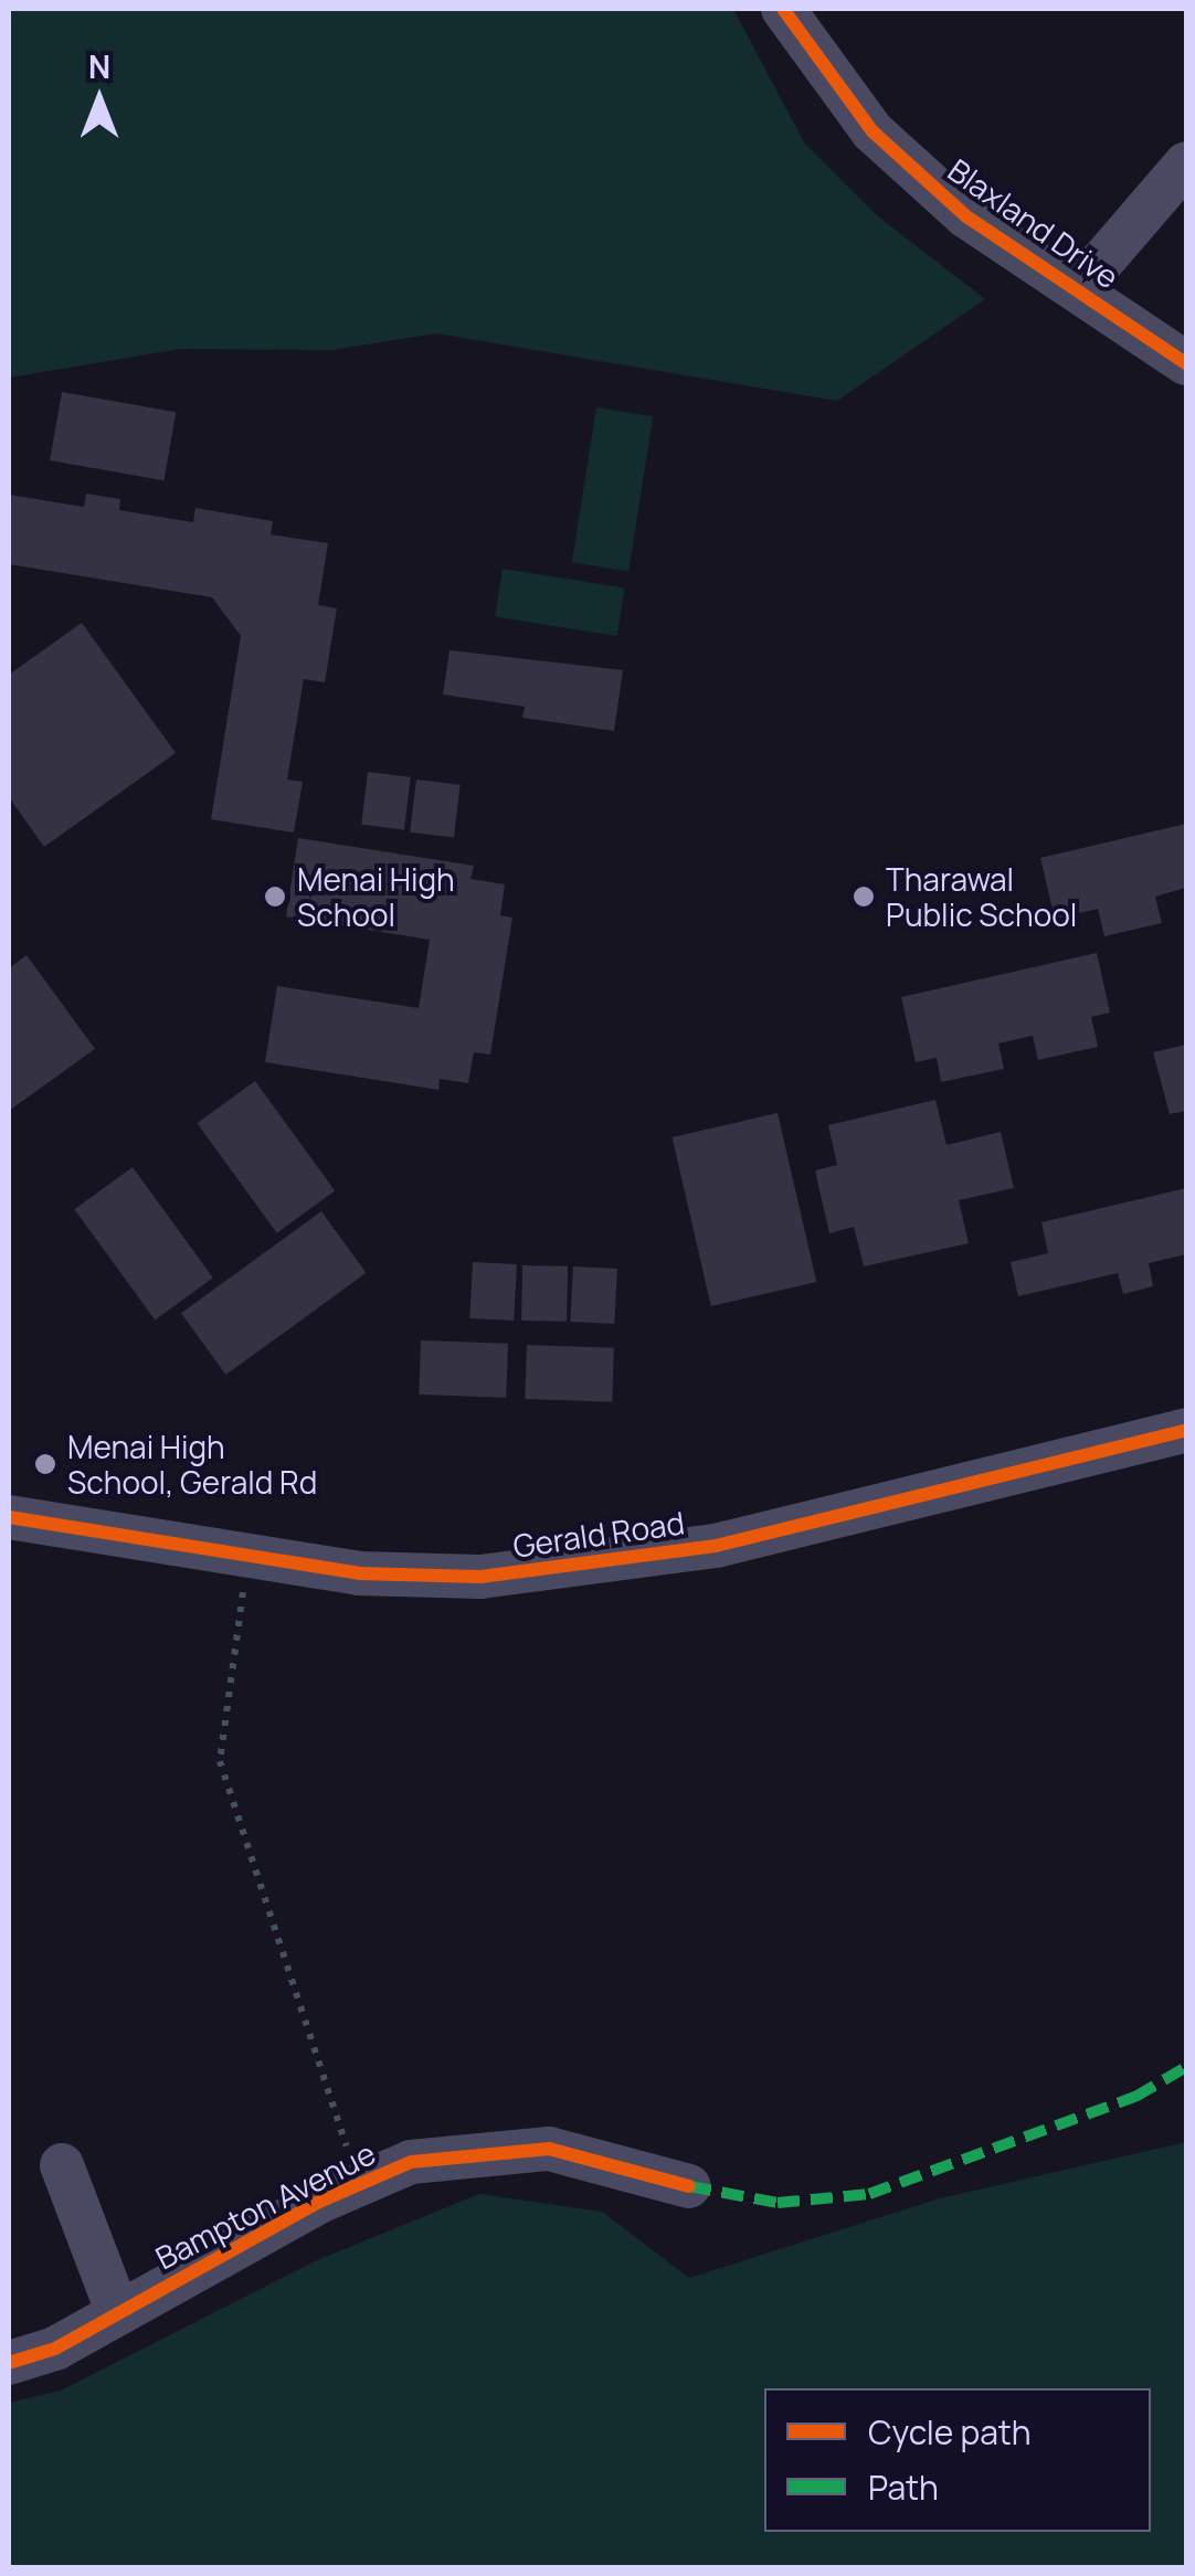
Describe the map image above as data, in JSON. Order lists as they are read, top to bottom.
{
  "streets": {
    "street": ["Blaxland Drive", "Gerald Road", "Bampton Avenue"]
  },
  "places": ["Menai High School", "Tharawal Public School", "Menai High School, Gerald Rd"],
  "legend": ["Cycle path", "Path"],
  "north": "top"
}
